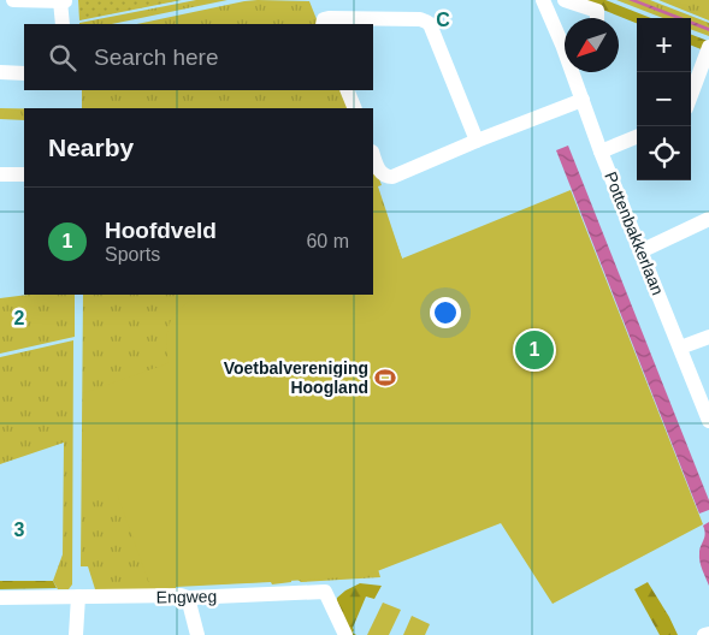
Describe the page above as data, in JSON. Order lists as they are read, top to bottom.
{
  "streets": {
    "street": ["Pottenbakkerlaan", "Engweg"]
  },
  "places": {
    "sports": ["Voetbalvereniging Hoogland"]
  },
  "north": "bottom left",
  "page": {
    "map_buttons": ["+", "−"],
    "search": "Search here",
    "heading": "Nearby",
    "list": [
      {
        "mark": "1",
        "name": "Hoofdveld",
        "note": "Sports",
        "value": "60 m"
      }
    ],
    "pins": "1"
  },
  "grid": {
    "columns": ["C"],
    "rows": ["2", "3"]
  }
}
